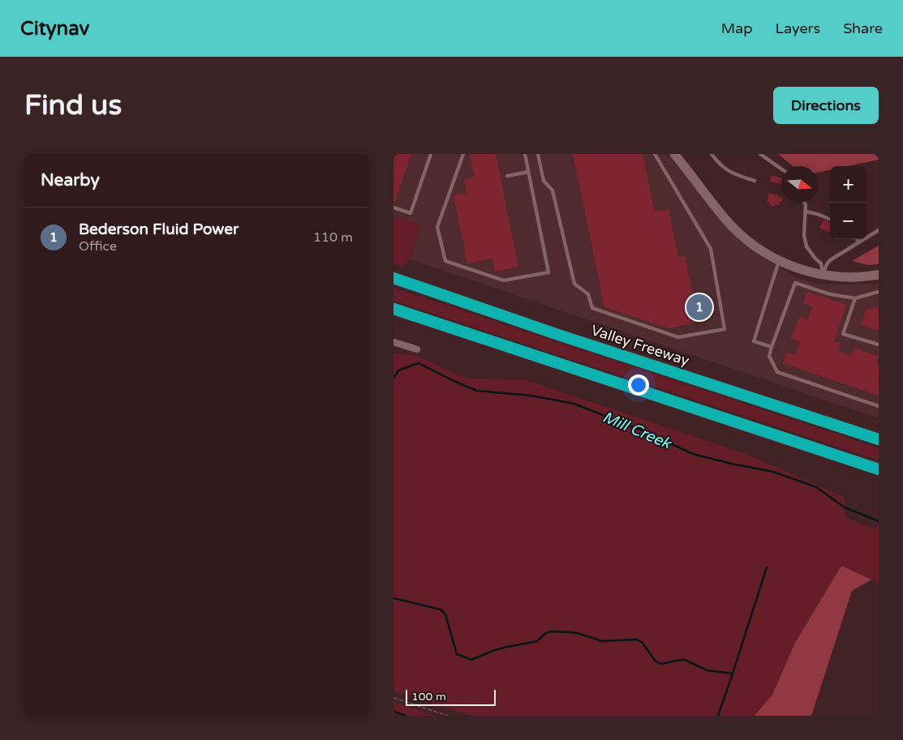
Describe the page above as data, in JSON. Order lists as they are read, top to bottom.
{
  "streets": {
    "highway": ["Valley Freeway"]
  },
  "water": ["Mill Creek"],
  "scale_bar": "100 m",
  "north": "right",
  "page": {
    "header": "Citynav",
    "nav": ["Map", "Layers", "Share"],
    "buttons": "Directions",
    "title": "Find us",
    "heading": "Nearby",
    "map_buttons": ["+", "−"],
    "list": [
      {
        "mark": "1",
        "name": "Bederson Fluid Power",
        "note": "Office",
        "value": "110 m"
      }
    ],
    "pins": "1",
    "scale": "100 m"
  }
}
